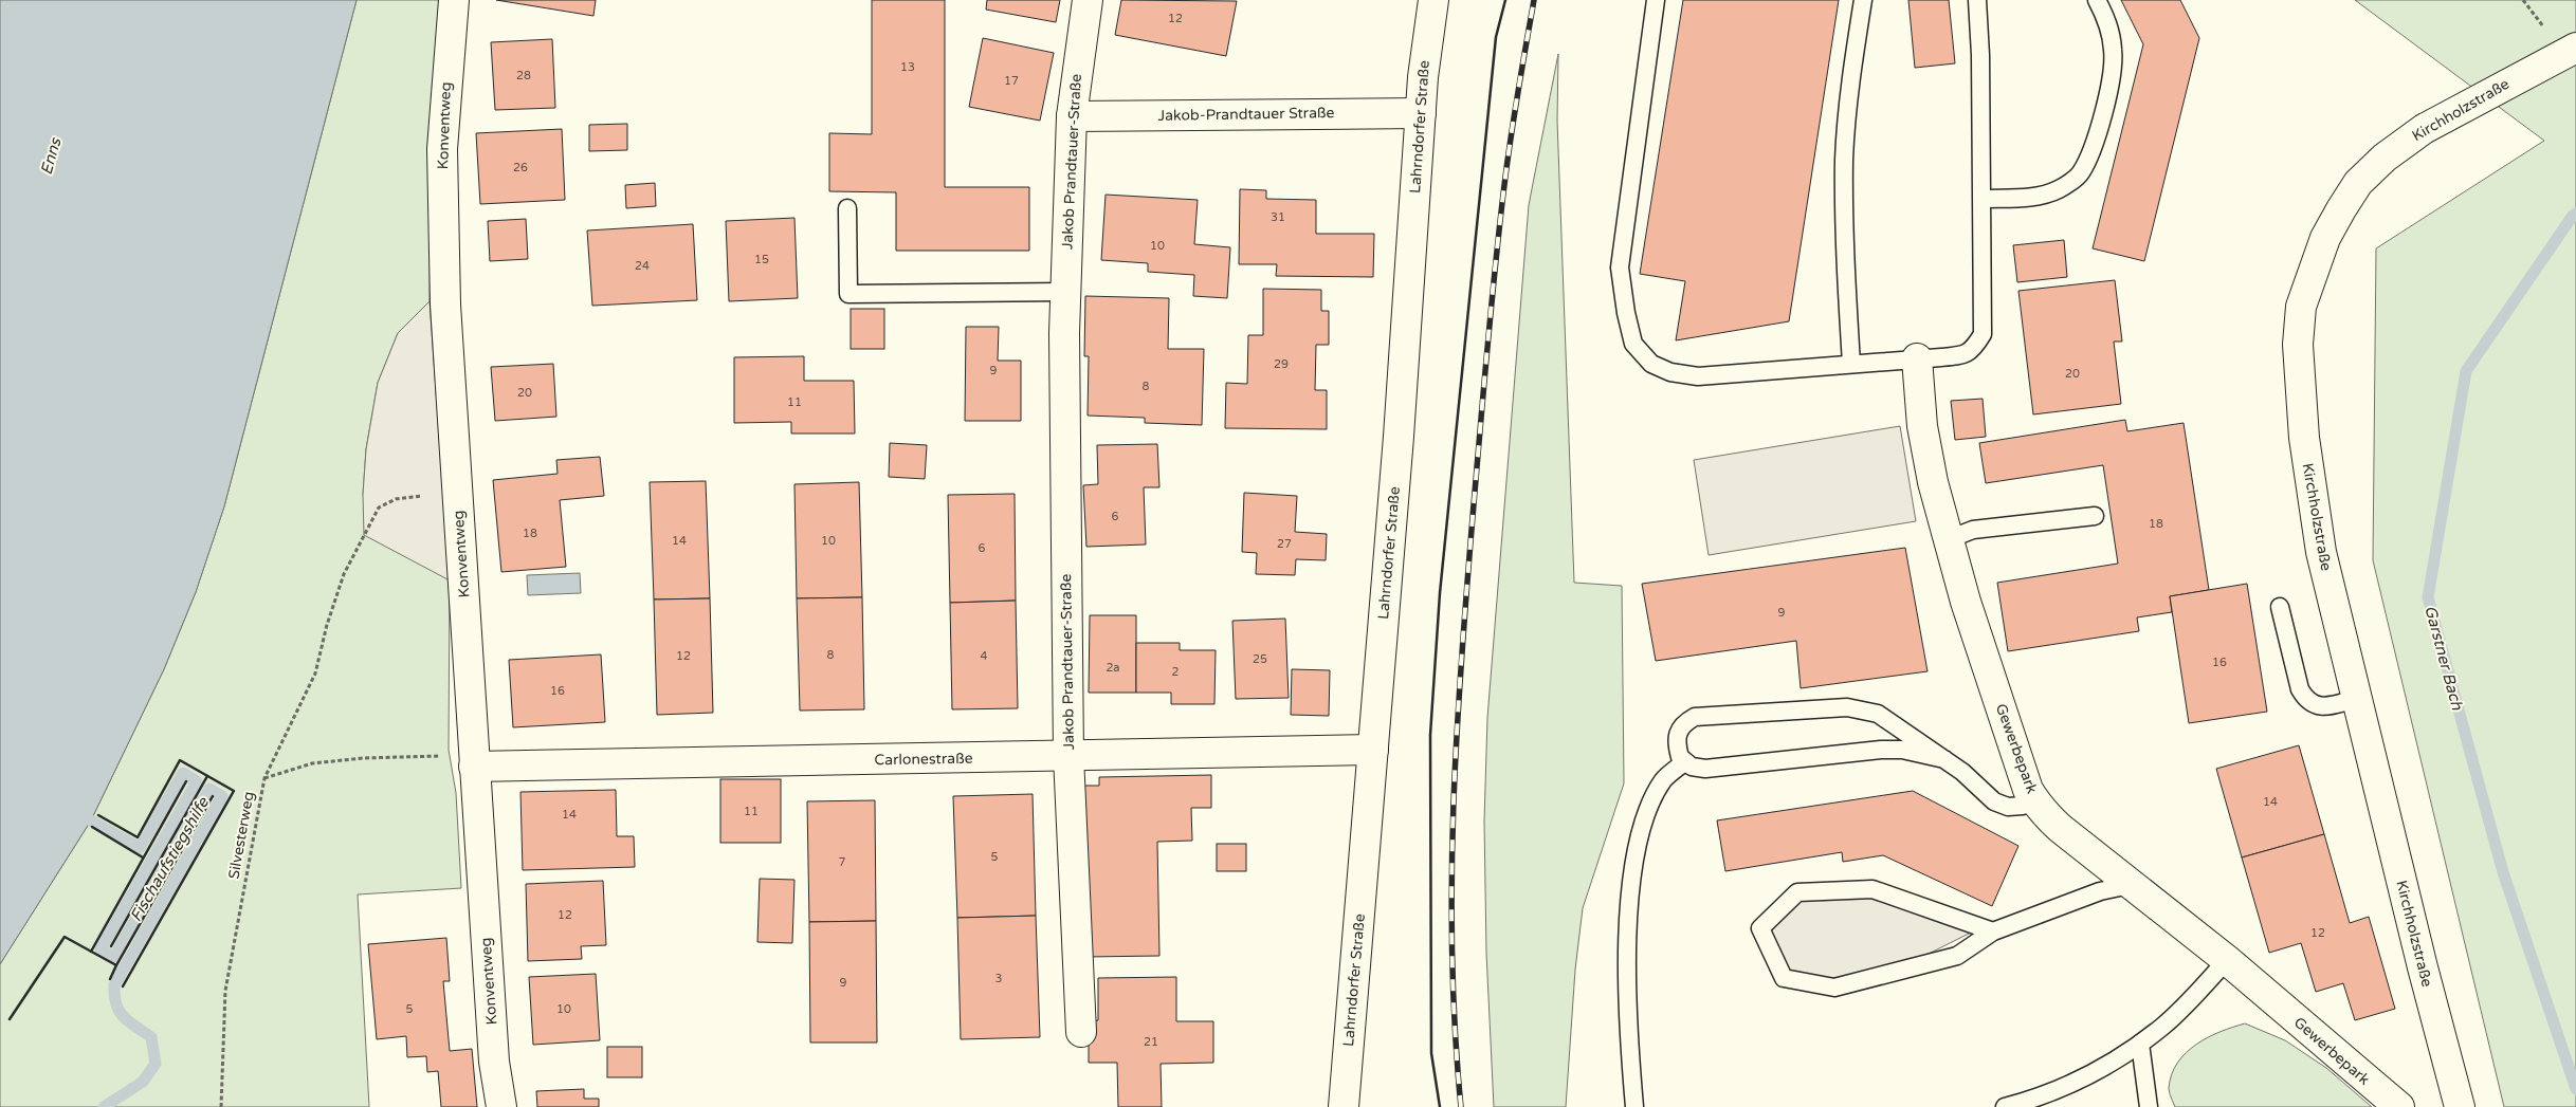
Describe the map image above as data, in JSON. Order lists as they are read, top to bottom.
{
  "streets": {
    "street": [
      "Kirchholzstraße",
      "Jakob-Prandtauer Straße",
      "Konventweg",
      "Lahrndorfer Straße",
      "Jakob Prandtauer-Straße",
      "Gewerbepark",
      "Carlonestraße"
    ],
    "path": ["Silvesterweg"]
  },
  "crossings": [
    ["Jakob-Prandtauer Straße", "Lahrndorfer Straße"],
    ["Jakob-Prandtauer Straße", "Jakob Prandtauer-Straße"],
    ["Konventweg", "Carlonestraße"],
    ["Konventweg", "Silvesterweg"],
    ["Lahrndorfer Straße", "Carlonestraße"],
    ["Jakob Prandtauer-Straße", "Carlonestraße"],
    ["Carlonestraße", "Silvesterweg"]
  ],
  "water": ["Enns", "Garstner Bach", "Fischaufstiegshilfe"],
  "house_numbers": [
    "12",
    "13",
    "28",
    "17",
    "26",
    "31",
    "10",
    "15",
    "24",
    "29",
    "9",
    "20",
    "8",
    "20",
    "11",
    "6",
    "18",
    "18",
    "14",
    "10",
    "27",
    "6",
    "9",
    "8",
    "12",
    "4",
    "25",
    "16",
    "2a",
    "2",
    "16",
    "14",
    "11",
    "14",
    "5",
    "7",
    "12",
    "12",
    "3",
    "9",
    "5",
    "10",
    "21"
  ]
}
